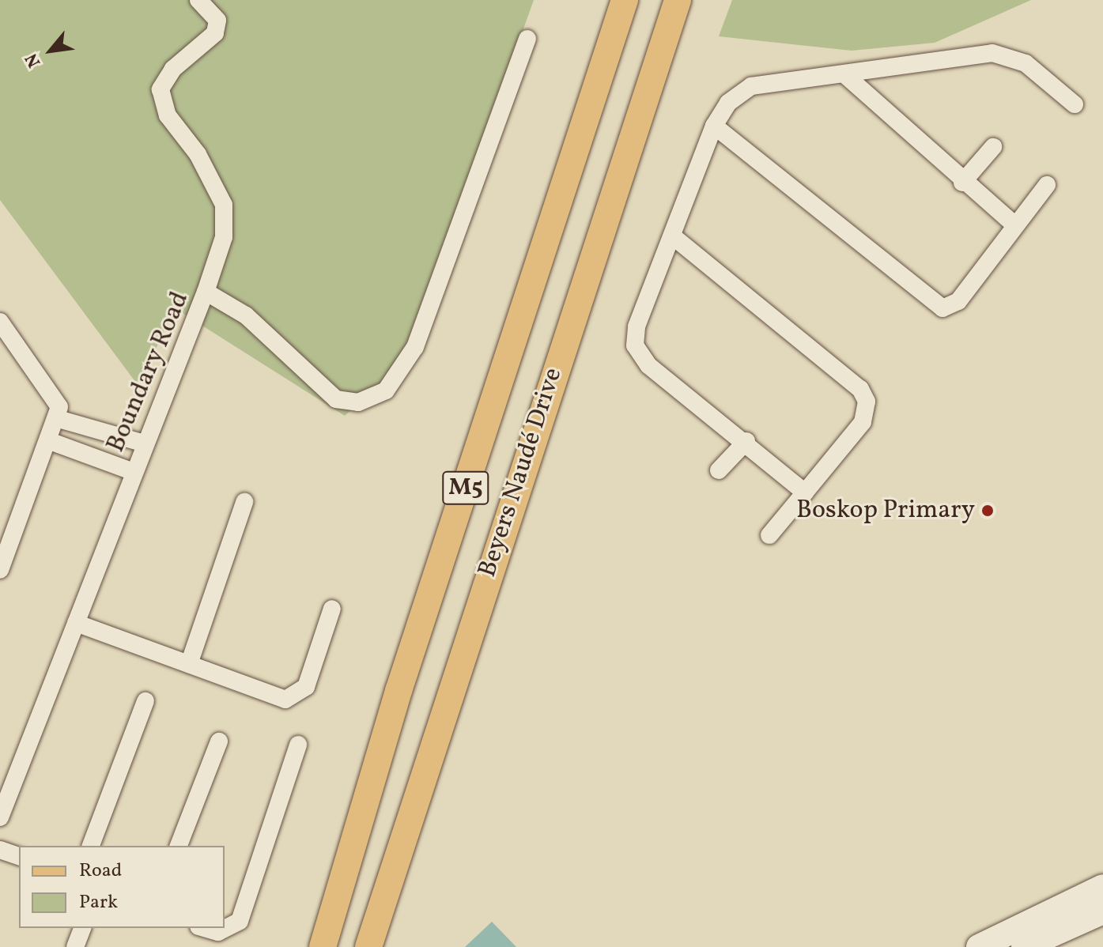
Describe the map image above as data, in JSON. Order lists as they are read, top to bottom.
{
  "streets": {
    "main road": ["Beyers Naudé Drive", "M5"],
    "street": ["Boundary Road"]
  },
  "places": ["Boskop Primary"],
  "legend": ["Road", "Park"],
  "north": "bottom left"
}
